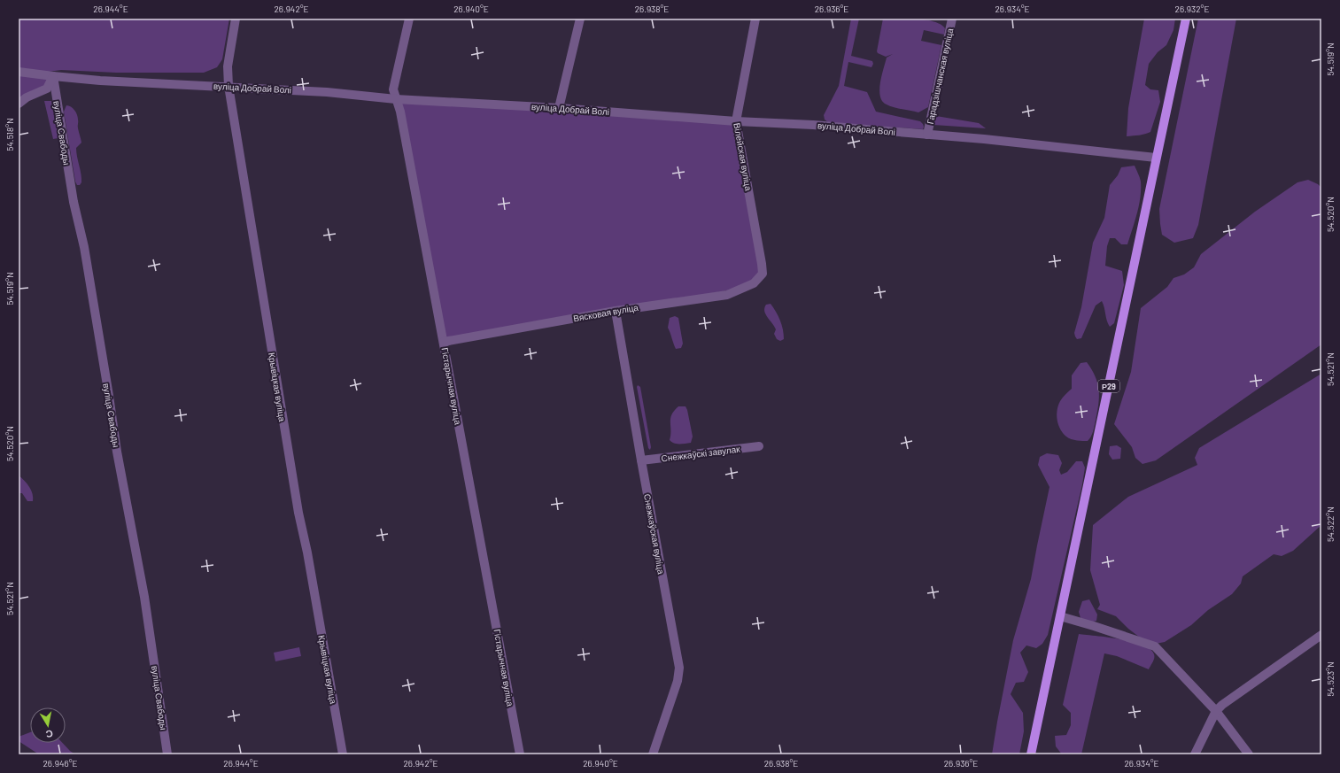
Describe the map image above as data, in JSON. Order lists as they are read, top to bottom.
{
  "streets": {
    "main road": ["Р29"],
    "street": [
      "Гарадзішчанская вуліца",
      "вуліца Добрай Волі",
      "вуліца Свабоды",
      "Вілейская вуліца",
      "Вясковая вуліца",
      "Гістарычная вуліца",
      "Крывіцкая вуліца",
      "Снежкаўскі завулак",
      "Снежкаўская вуліца"
    ]
  },
  "crossings": [
    ["Гарадзішчанская вуліца", "вуліца Добрай Волі"],
    ["вуліца Добрай Волі", "вуліца Свабоды"],
    ["вуліца Добрай Волі", "Вілейская вуліца"],
    ["вуліца Добрай Волі", "Гістарычная вуліца"],
    ["вуліца Добрай Волі", "Р29"],
    ["вуліца Добрай Волі", "Крывіцкая вуліца"],
    ["Вілейская вуліца", "Вясковая вуліца"],
    ["Вясковая вуліца", "Гістарычная вуліца"],
    ["Вясковая вуліца", "Снежкаўская вуліца"],
    ["Снежкаўскі завулак", "Снежкаўская вуліца"]
  ],
  "north": "bottom",
  "coordinates": [
    "26.944°E",
    "26.942°E",
    "26.940°E",
    "26.938°E",
    "26.936°E",
    "26.934°E",
    "26.932°E",
    "54.519°N",
    "54.518°N",
    "54.520°N",
    "54.521°N",
    "54.522°N",
    "54.523°N",
    "26.946°E"
  ]
}
